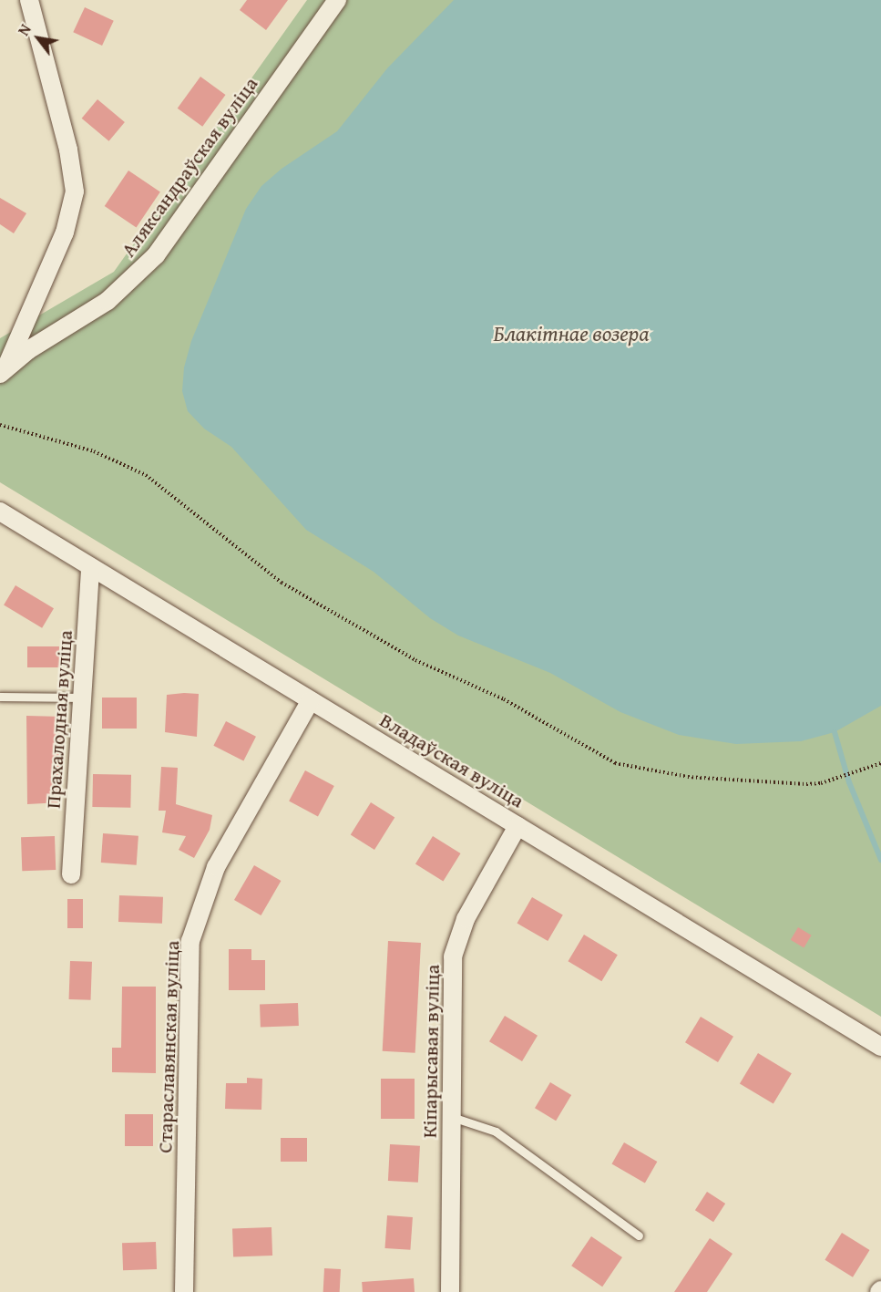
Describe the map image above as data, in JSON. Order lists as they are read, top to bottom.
{
  "streets": {
    "street": [
      "Аляксандраўская вуліца",
      "Прахалодная вуліца",
      "Владаўская вуліца",
      "Стараславянская вуліца",
      "Кіпарысавая вуліца"
    ]
  },
  "crossings": [
    ["Прахалодная вуліца", "Владаўская вуліца"],
    ["Владаўская вуліца", "Стараславянская вуліца"],
    ["Владаўская вуліца", "Кіпарысавая вуліца"]
  ],
  "water": ["Блакітнае возера"],
  "north": "top left"
}
